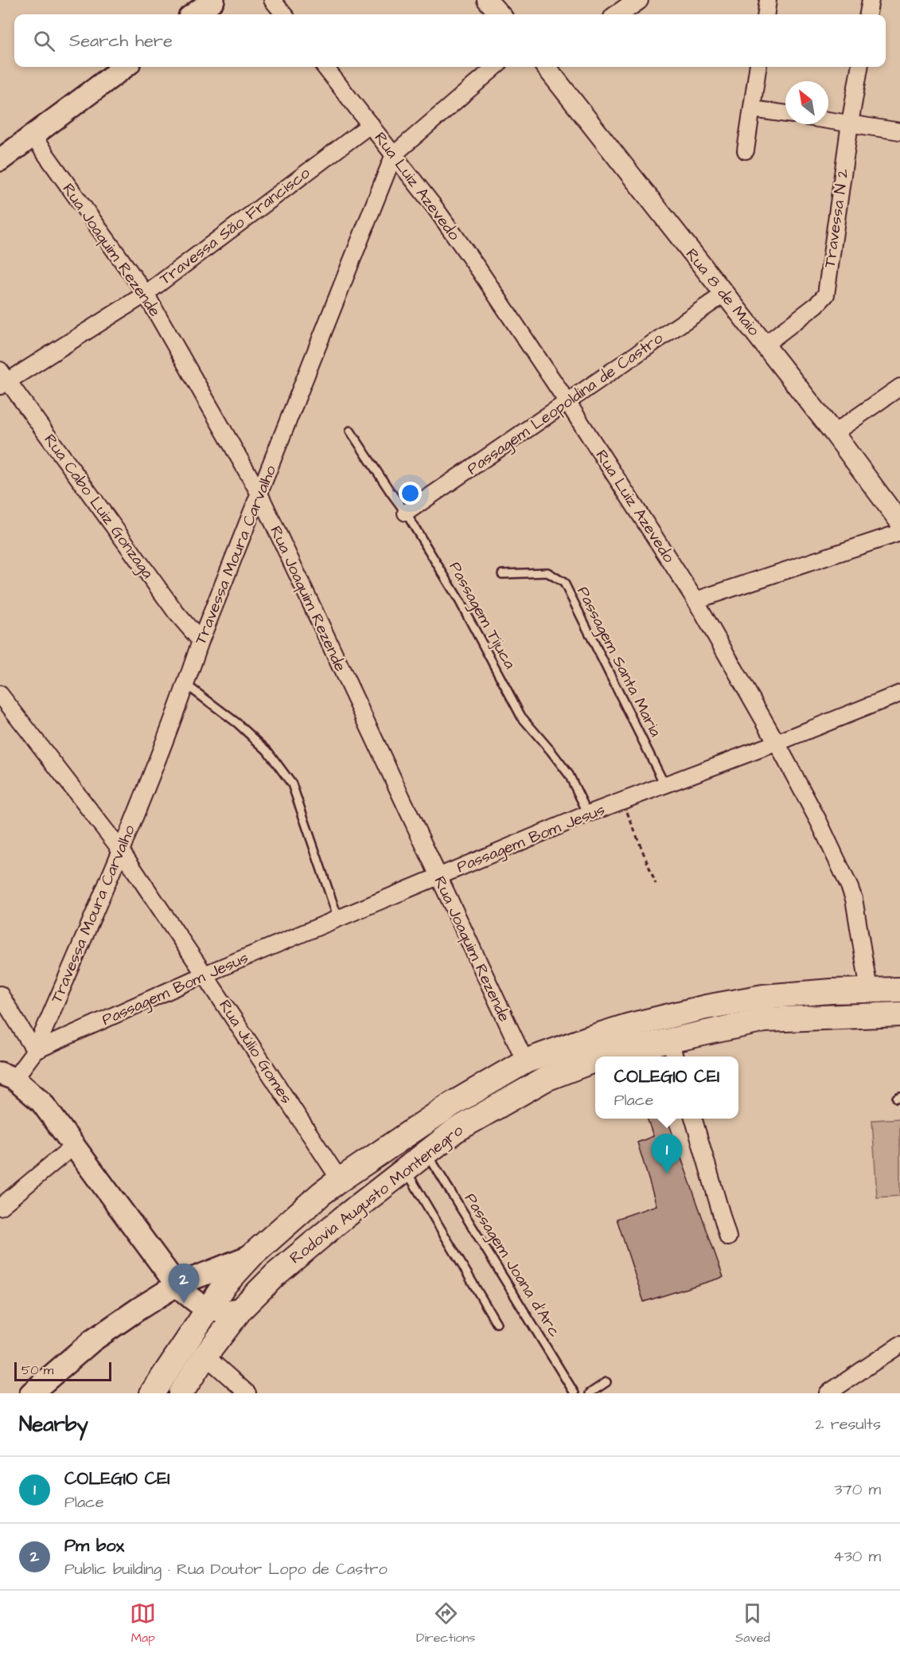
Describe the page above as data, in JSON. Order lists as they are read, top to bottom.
{
  "streets": {
    "main road": ["Rodovia Augusto Montenegro"],
    "street": [
      "Rua Luiz Azevedo",
      "Travessa N 2",
      "Travessa São Francisco",
      "Rua Joaquim Rezende",
      "Rua 8 de Maio",
      "Passagem Leopoldina de Castro",
      "Rua Cabo Luiz Gonzaga",
      "Travessa Moura Carvalho",
      "Passagem Bom Jesus",
      "Rua Júlio Gomes"
    ],
    "lane": ["Passagem Tijuca", "Passagem Santa Maria", "Passagem Joana d'Arc"]
  },
  "crossings": [
    ["Rua Luiz Azevedo", "Travessa São Francisco"],
    ["Rua Luiz Azevedo", "Passagem Leopoldina de Castro"],
    ["Rua Luiz Azevedo", "Travessa Moura Carvalho"],
    ["Rua Luiz Azevedo", "Passagem Bom Jesus"],
    ["Rua Luiz Azevedo", "Rodovia Augusto Montenegro"],
    ["Travessa N 2", "Rua 8 de Maio"],
    ["Travessa São Francisco", "Rua Joaquim Rezende"],
    ["Travessa São Francisco", "Rua Cabo Luiz Gonzaga"],
    ["Rua Joaquim Rezende", "Travessa Moura Carvalho"],
    ["Rua Joaquim Rezende", "Passagem Bom Jesus"],
    ["Rua Joaquim Rezende", "Rodovia Augusto Montenegro"],
    ["Rua 8 de Maio", "Passagem Leopoldina de Castro"],
    ["Passagem Leopoldina de Castro", "Passagem Tijuca"],
    ["Rua Cabo Luiz Gonzaga", "Travessa Moura Carvalho"],
    ["Travessa Moura Carvalho", "Passagem Bom Jesus"],
    ["Travessa Moura Carvalho", "Rua Júlio Gomes"],
    ["Passagem Tijuca", "Passagem Bom Jesus"],
    ["Passagem Santa Maria", "Passagem Bom Jesus"],
    ["Passagem Bom Jesus", "Rua Júlio Gomes"],
    ["Rua Júlio Gomes", "Rodovia Augusto Montenegro"],
    ["Rodovia Augusto Montenegro", "Passagem Joana d'Arc"]
  ],
  "scale_bar": "50 m",
  "north": "top left",
  "page": {
    "search": "Search here",
    "popup": ["COLEGIO CEI", "Place"],
    "pins": ["1", "2"],
    "scale": "50 m",
    "heading": ["Nearby", "2 results"],
    "list": [
      {
        "mark": "1",
        "name": "COLEGIO CEI",
        "note": "Place",
        "value": "370 m"
      },
      {
        "mark": "2",
        "name": "Pm box",
        "note": "Public building · Rua Doutor Lopo de Castro",
        "value": "430 m"
      }
    ],
    "nav": ["Map", "Directions", "Saved"]
  }
}
